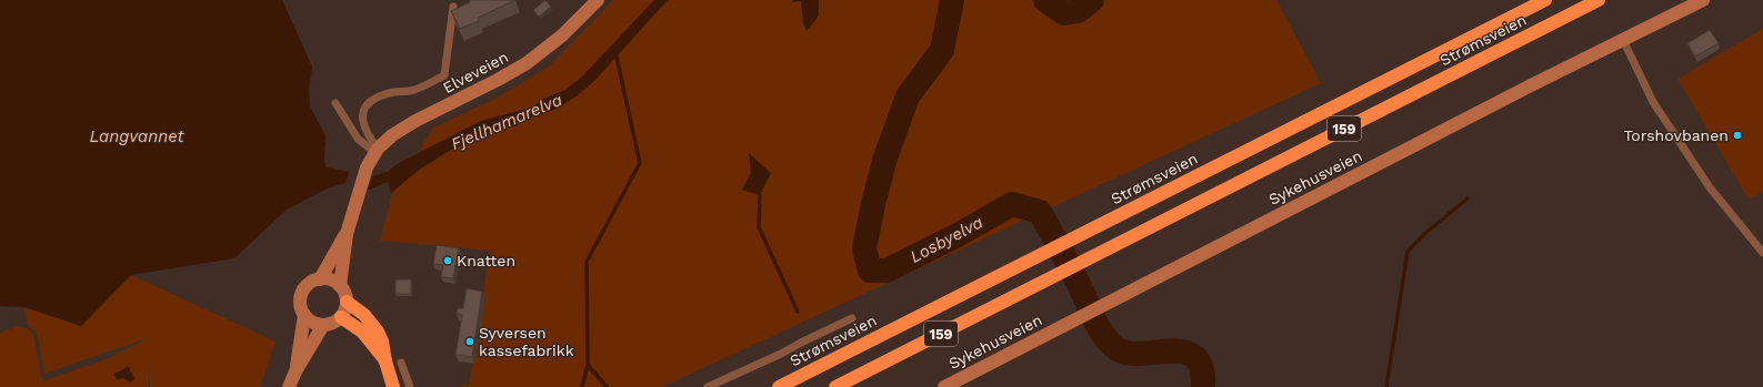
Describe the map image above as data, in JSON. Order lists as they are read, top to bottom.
{
  "streets": {
    "highway": ["Strømsveien", "159"],
    "main road": ["Elveveien", "Sykehusveien"]
  },
  "water": ["Fjellhamarelva", "Langvannet", "Losbyelva"],
  "places": ["Torshovbanen", "Knatten", "Syversen kassefabrikk"]
}
